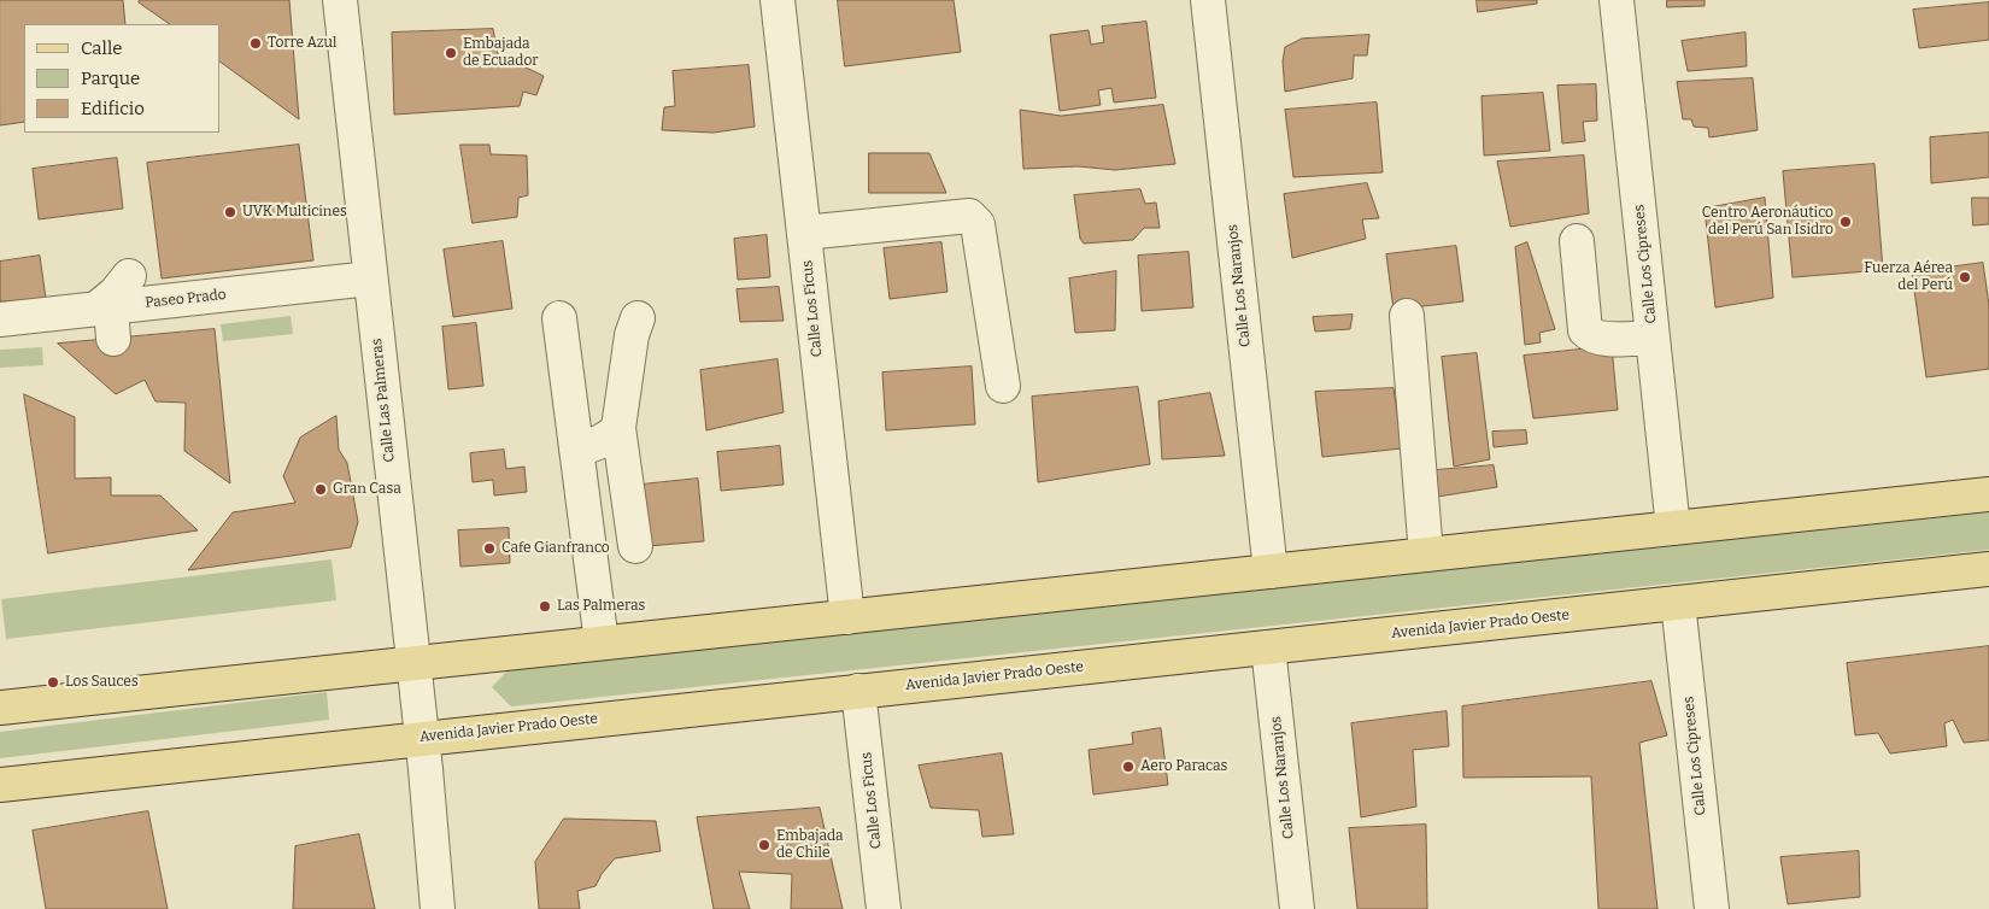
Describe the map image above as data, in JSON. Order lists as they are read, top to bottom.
{
  "streets": {
    "main road": ["Avenida Javier Prado Oeste"],
    "street": [
      "Calle Los Cipreses",
      "Calle Los Naranjos",
      "Paseo Prado",
      "Calle Los Ficus",
      "Calle Las Palmeras"
    ]
  },
  "crossings": [
    ["Calle Los Cipreses", "Avenida Javier Prado Oeste"],
    ["Calle Los Naranjos", "Avenida Javier Prado Oeste"],
    ["Paseo Prado", "Calle Las Palmeras"],
    ["Calle Los Ficus", "Avenida Javier Prado Oeste"],
    ["Calle Las Palmeras", "Avenida Javier Prado Oeste"]
  ],
  "places": [
    "Torre Azul",
    "Embajada de Ecuador",
    "UVK Multicines",
    "Centro Aeronáutico del Perú San Isidro",
    "Fuerza Aérea del Perú",
    "Gran Casa",
    "Cafe Gianfranco",
    "Las Palmeras",
    "Los Sauces",
    "Aero Paracas",
    "Embajada de Chile"
  ],
  "legend": ["Calle", "Parque", "Edificio"]
}
